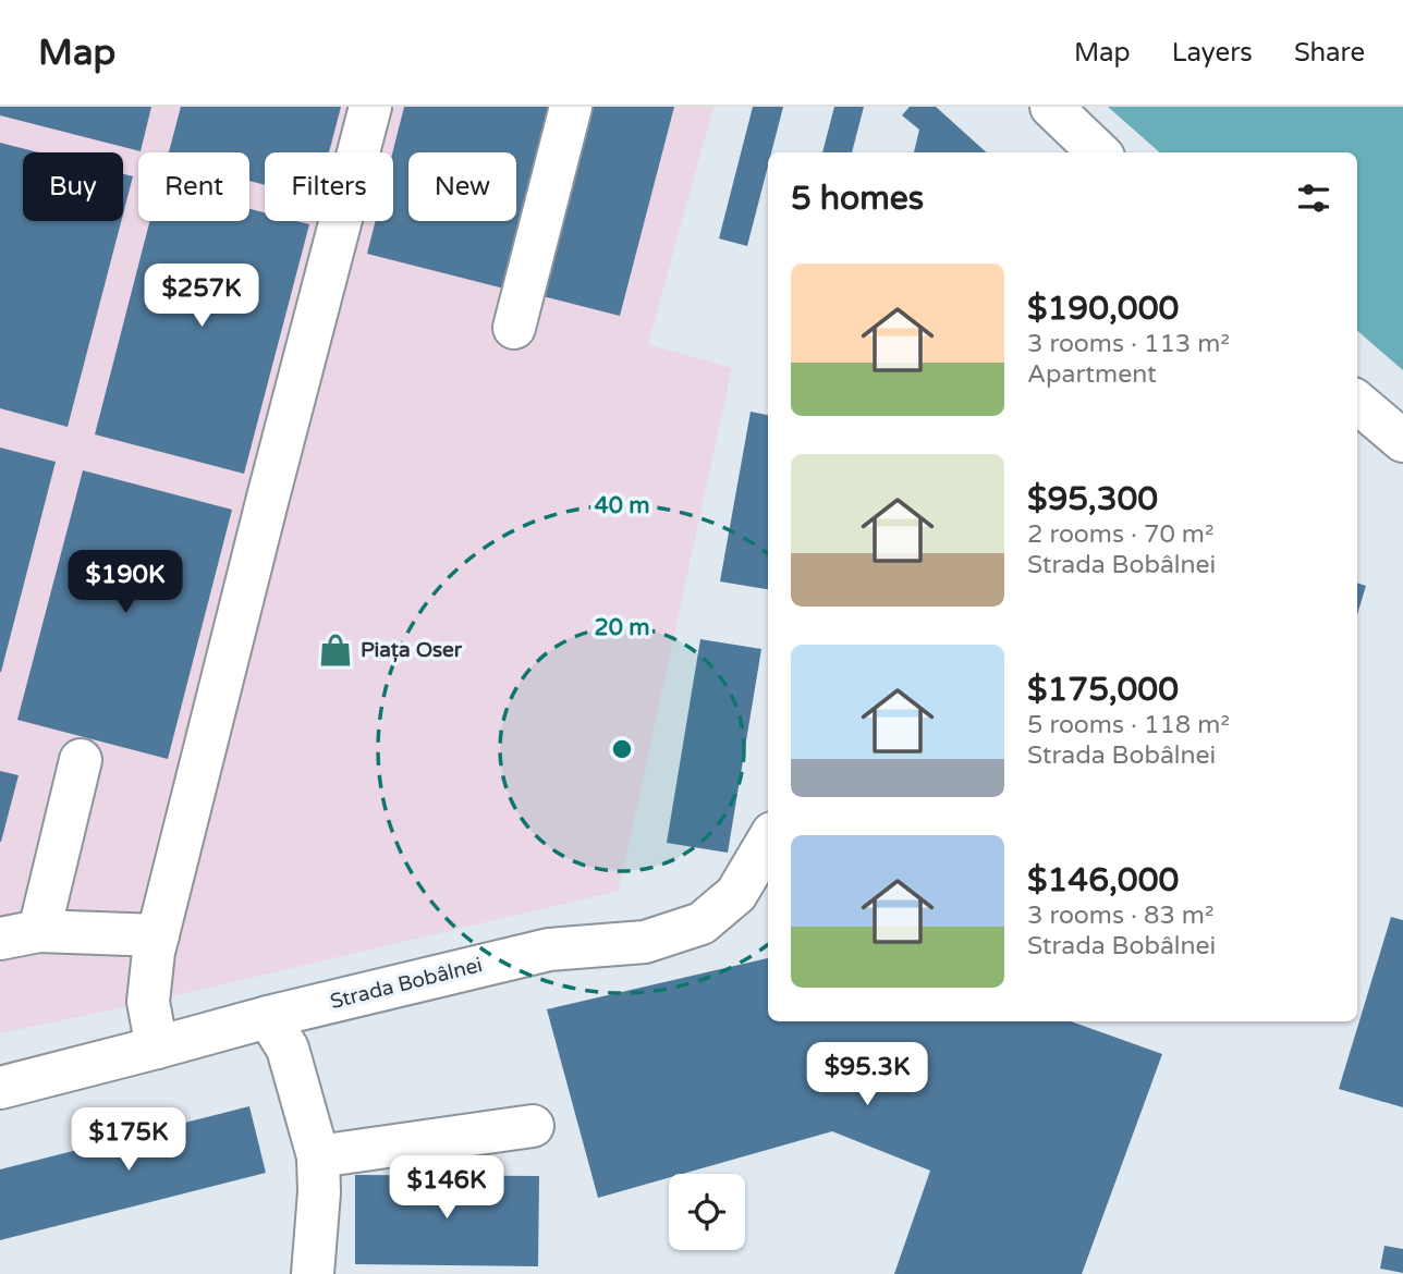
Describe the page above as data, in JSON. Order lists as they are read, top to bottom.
{
  "streets": {
    "street": ["Strada Bobâlnei"]
  },
  "places": {
    "shop": ["Piața Oser"]
  },
  "page": {
    "header": "Map",
    "nav": ["Map", "Layers", "Share"],
    "chip": [
      "Buy",
      "Rent",
      "Filters",
      "New"
    ],
    "heading": "5 homes",
    "list": [
      {
        "name": "$190,000",
        "note": "3 rooms · 113 m² · Apartment"
      },
      {
        "name": "$95,300",
        "note": "2 rooms · 70 m² · Strada Bobâlnei"
      },
      {
        "name": "$175,000",
        "note": "5 rooms · 118 m² · Strada Bobâlnei"
      },
      {
        "name": "$146,000",
        "note": "3 rooms · 83 m² · Strada Bobâlnei"
      }
    ],
    "price": [
      "$257K",
      "$190K",
      "$95.3K",
      "$175K",
      "$146K"
    ]
  },
  "rings": ["40 m", "20 m"]
}
